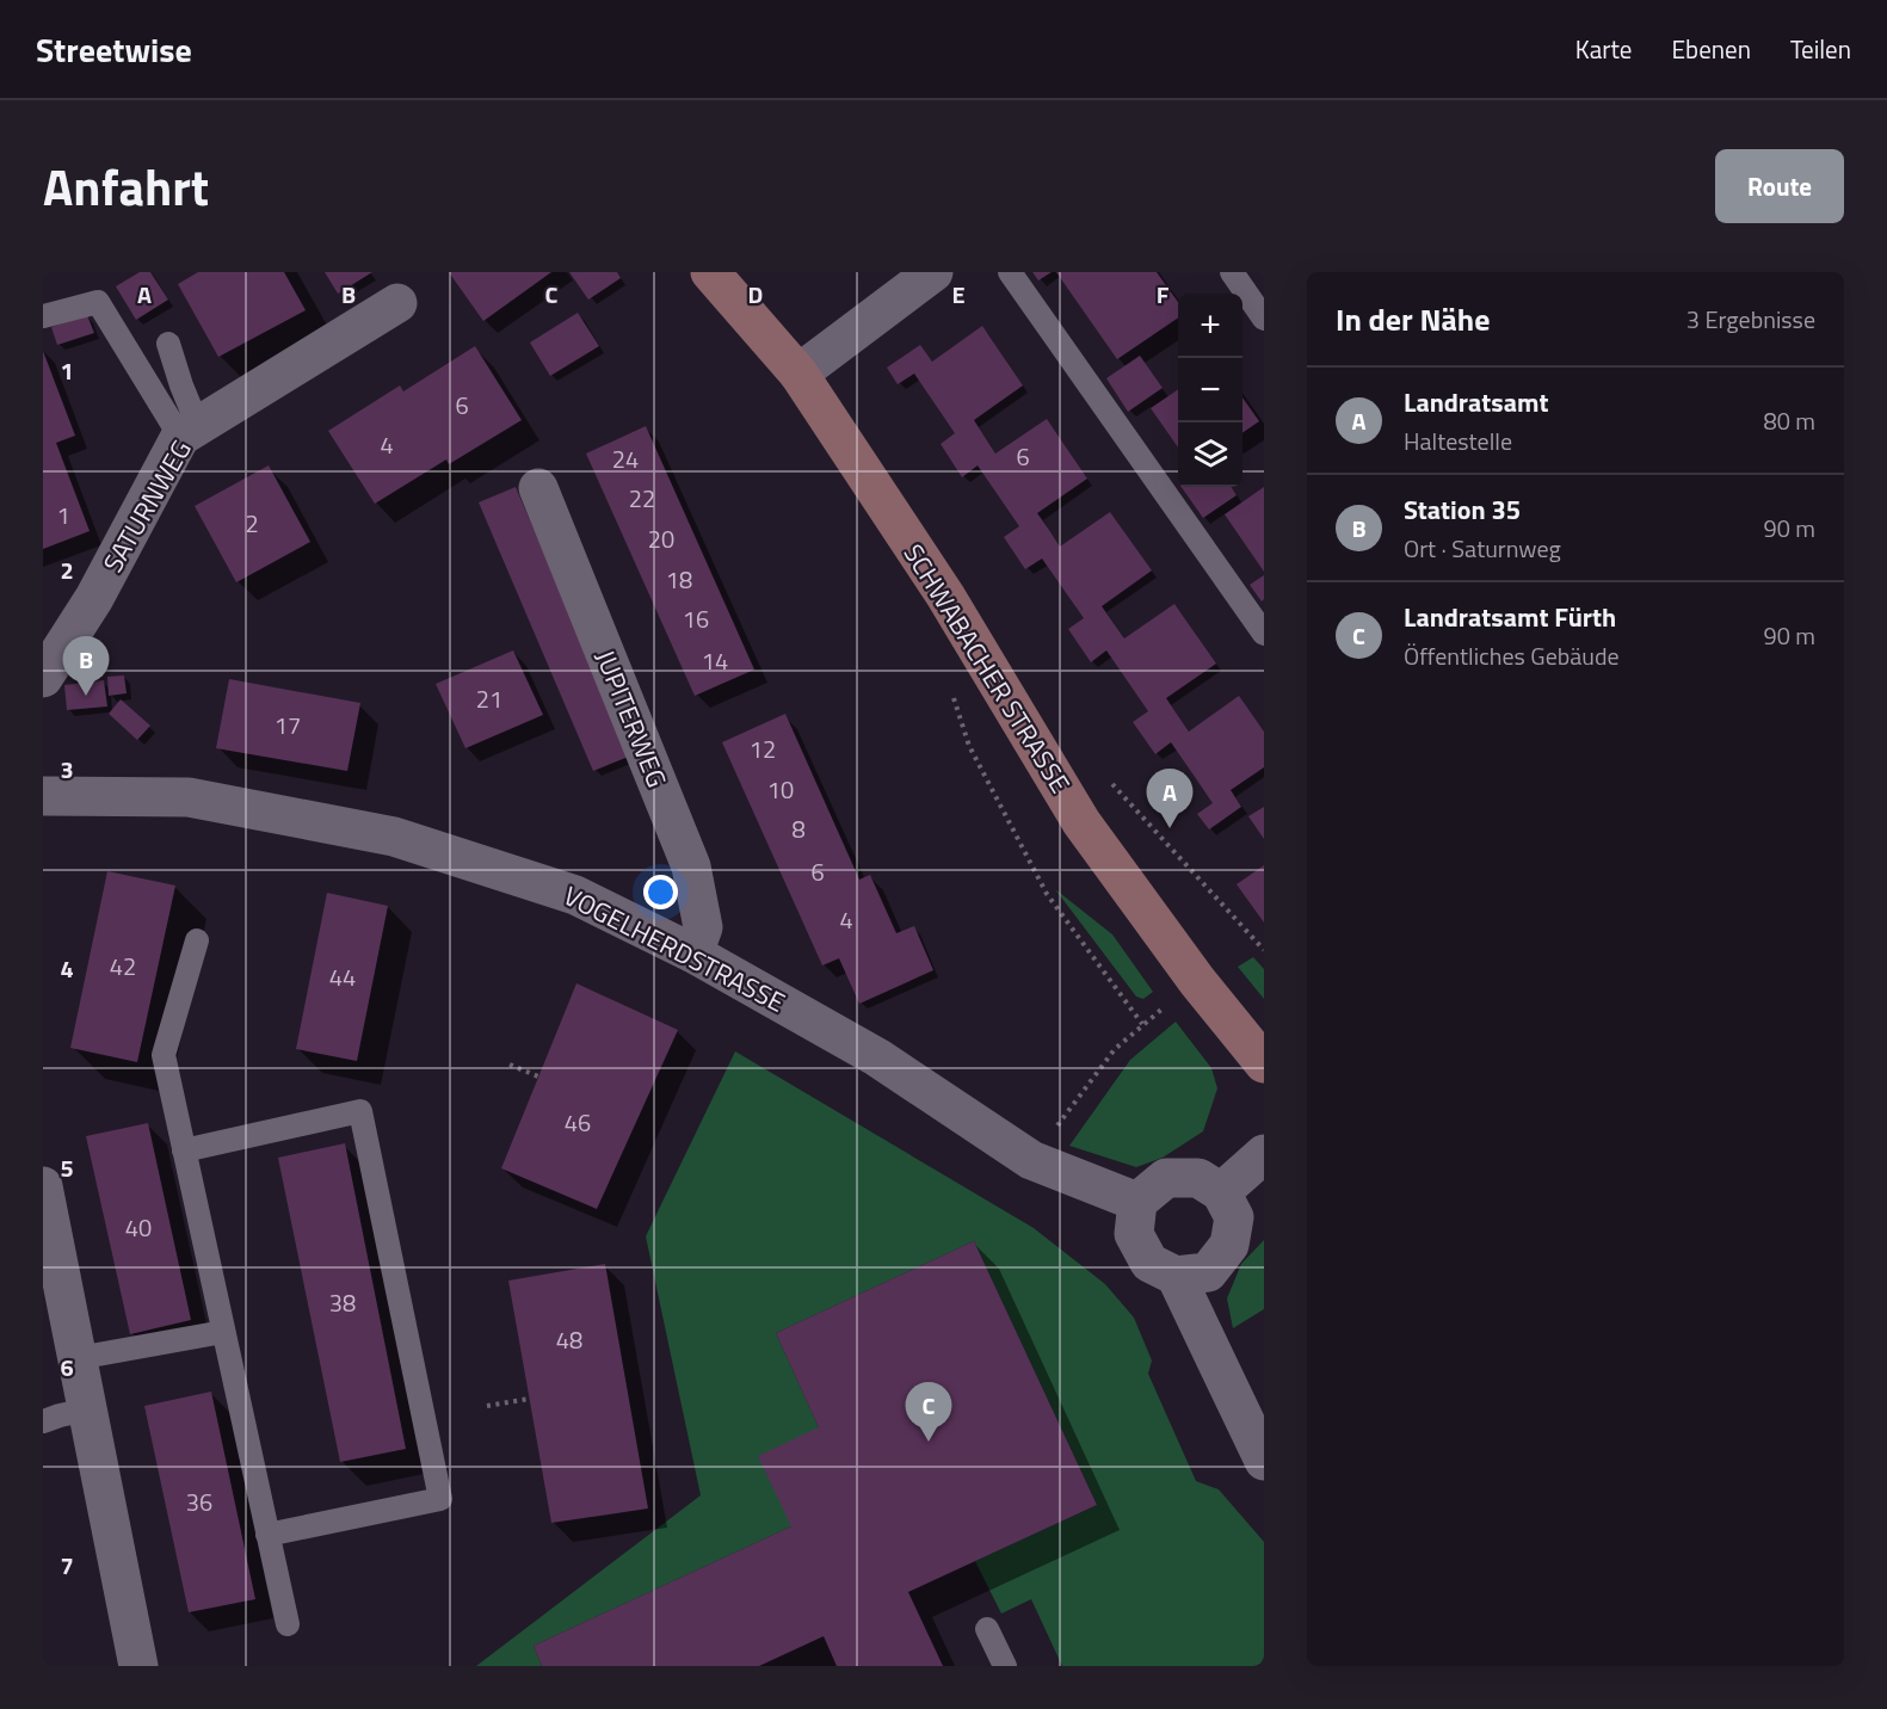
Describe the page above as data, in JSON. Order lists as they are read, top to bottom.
{
  "streets": {
    "street": [
      "SATURNWEG",
      "SCHWABACHER STRASSE",
      "JUPITERWEG",
      "VOGELHERDSTRASSE"
    ]
  },
  "crossings": [
    ["JUPITERWEG", "VOGELHERDSTRASSE"]
  ],
  "house_numbers": [
    "6",
    "4",
    "6",
    "24",
    "22",
    "1",
    "2",
    "20",
    "18",
    "16",
    "14",
    "21",
    "17",
    "12",
    "10",
    "8",
    "6",
    "4",
    "42",
    "44",
    "46",
    "40",
    "38",
    "48",
    "36"
  ],
  "page": {
    "header": "Streetwise",
    "nav": ["Karte", "Ebenen", "Teilen"],
    "title": "Anfahrt",
    "buttons": "Route",
    "heading": ["In der Nähe", "3 Ergebnisse"],
    "map_buttons": ["+", "−"],
    "list": [
      {
        "mark": "A",
        "name": "Landratsamt",
        "note": "Haltestelle",
        "value": "80 m"
      },
      {
        "mark": "B",
        "name": "Station 35",
        "note": "Ort · Saturnweg",
        "value": "90 m"
      },
      {
        "mark": "C",
        "name": "Landratsamt Fürth",
        "note": "Öffentliches Gebäude",
        "value": "90 m"
      }
    ],
    "pins": ["B", "A", "C"]
  },
  "grid": {
    "columns": [
      "A",
      "B",
      "C",
      "D",
      "E",
      "F"
    ],
    "rows": [
      "1",
      "2",
      "3",
      "4",
      "5",
      "6",
      "7"
    ]
  }
}
